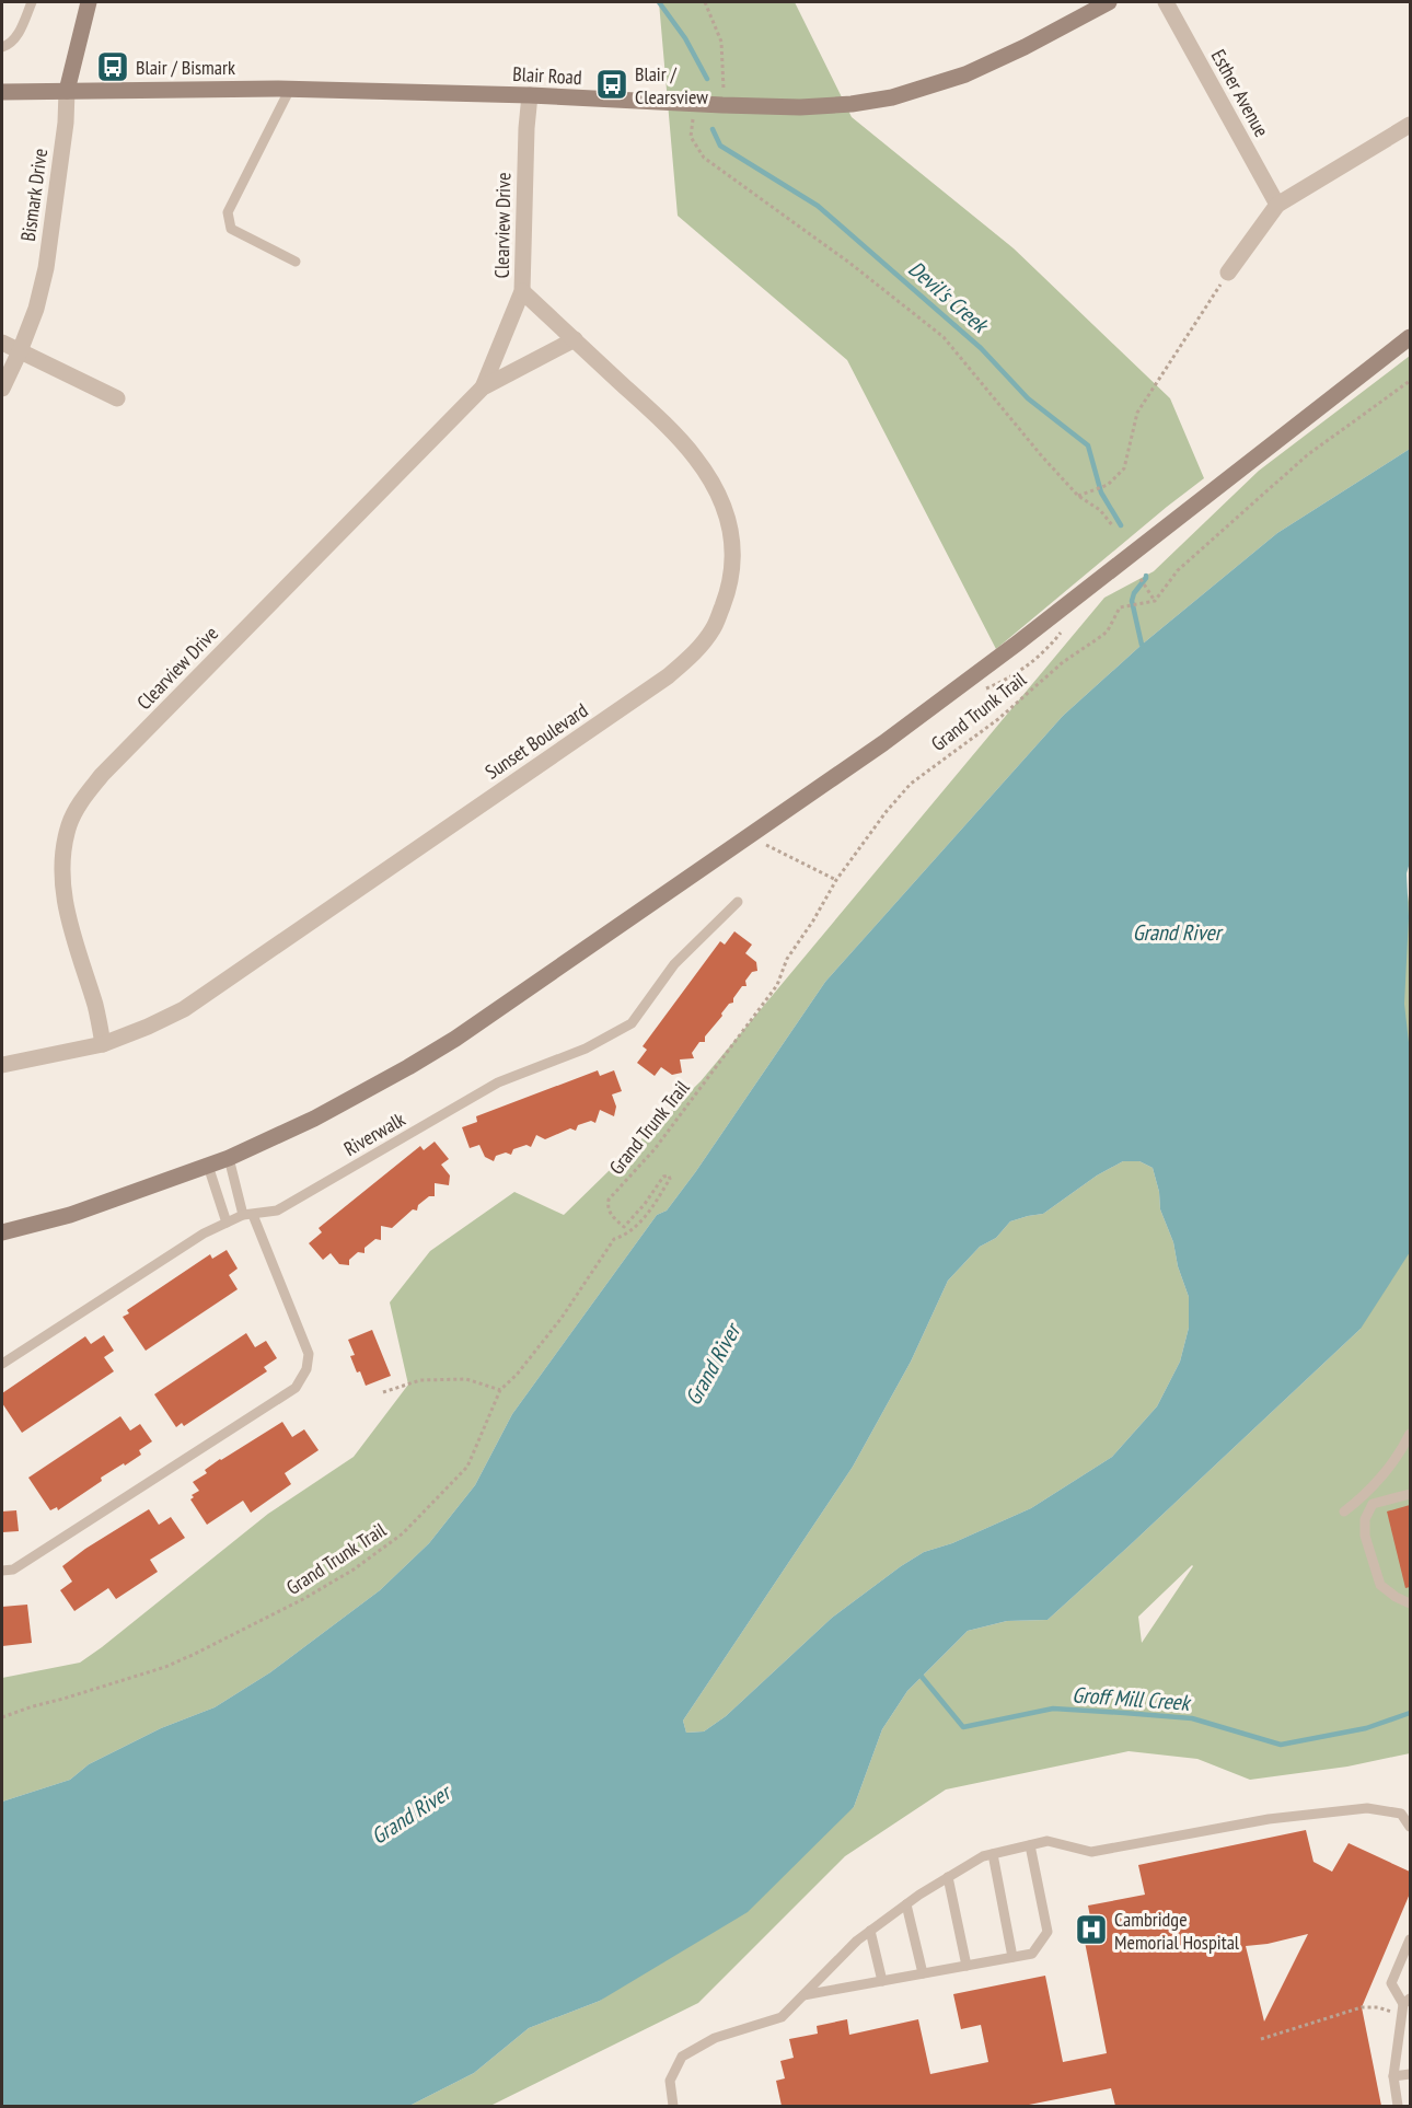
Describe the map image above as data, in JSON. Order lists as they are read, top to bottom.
{
  "streets": {
    "main road": ["Blair Road", "Bismark Drive"],
    "street": ["Esther Avenue", "Clearview Drive", "Sunset Boulevard"],
    "lane": ["Riverwalk"],
    "path": ["Grand Trunk Trail"]
  },
  "crossings": [
    ["Blair Road", "Bismark Drive"],
    ["Blair Road", "Clearview Drive"],
    ["Clearview Drive", "Sunset Boulevard"]
  ],
  "water": ["Devil's Creek", "Grand River", "Groff Mill Creek"],
  "places": {
    "bus stop": ["Blair / Bismark", "Blair / Clearsview"],
    "hospital": ["Cambridge Memorial Hospital"]
  }
}
